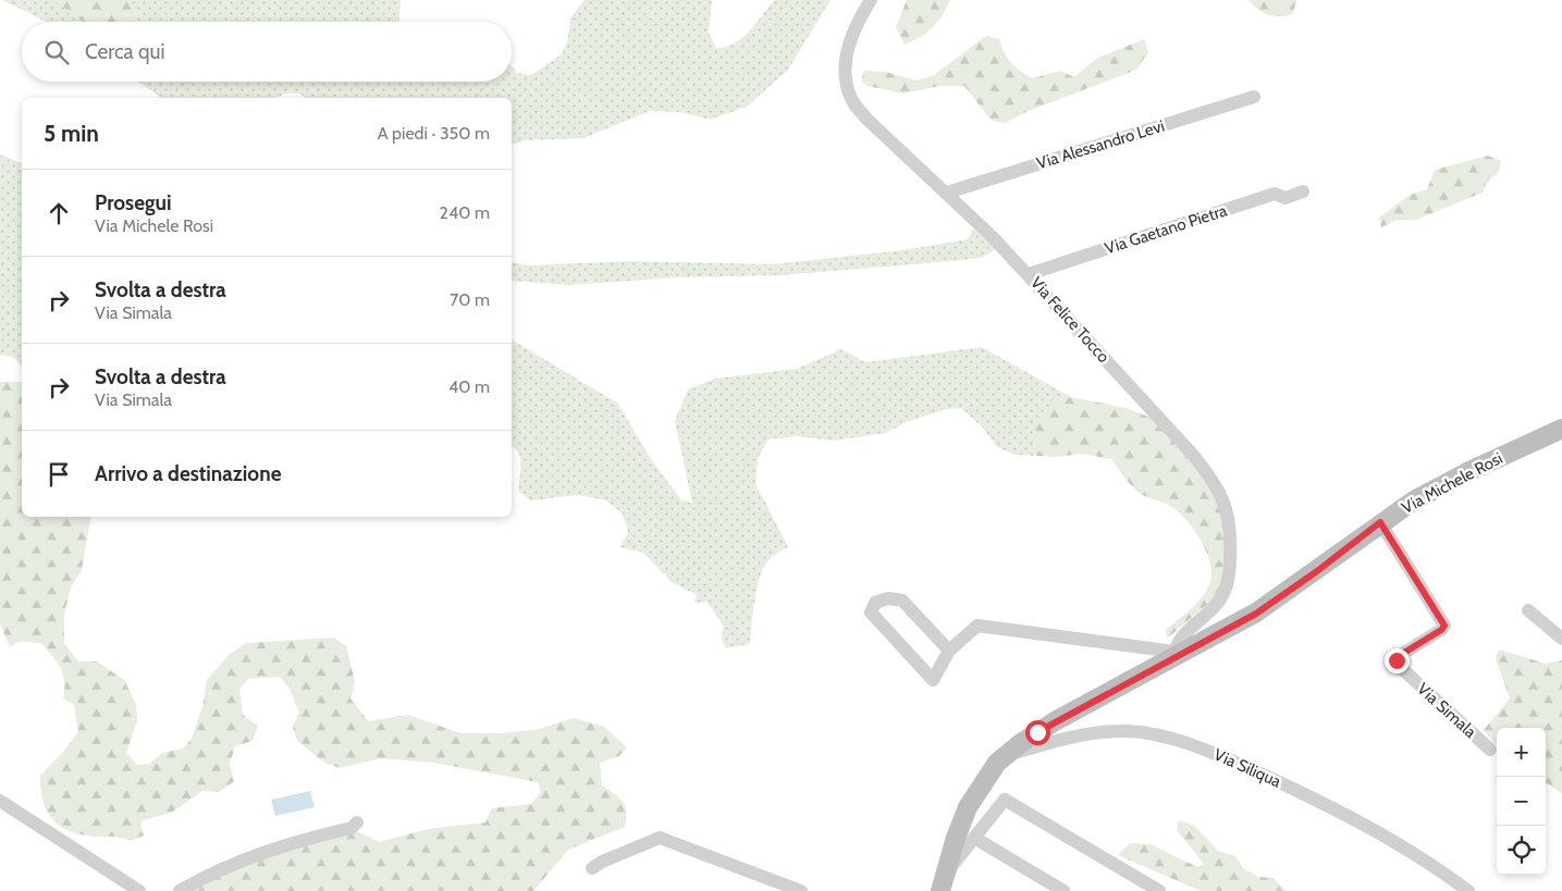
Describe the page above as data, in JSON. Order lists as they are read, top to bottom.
{
  "streets": {
    "street": [
      "Via Alessandro Levi",
      "Via Gaetano Pietra",
      "Via Felice Tocco",
      "Via Michele Rosi",
      "Via Simala",
      "Via Siliqua"
    ]
  },
  "crossings": [
    ["Via Alessandro Levi", "Via Felice Tocco"],
    ["Via Gaetano Pietra", "Via Felice Tocco"],
    ["Via Felice Tocco", "Via Michele Rosi"],
    ["Via Michele Rosi", "Via Simala"],
    ["Via Michele Rosi", "Via Siliqua"]
  ],
  "page": {
    "search": "Cerca qui",
    "heading": ["5 min", "A piedi · 350 m"],
    "list": [
      ["Prosegui", "Via Michele Rosi", "240 m"],
      ["Svolta a destra", "Via Simala", "70 m"],
      ["Svolta a destra", "Via Simala", "40 m"],
      "Arrivo a destinazione"
    ],
    "map_buttons": ["+", "−"]
  }
}
